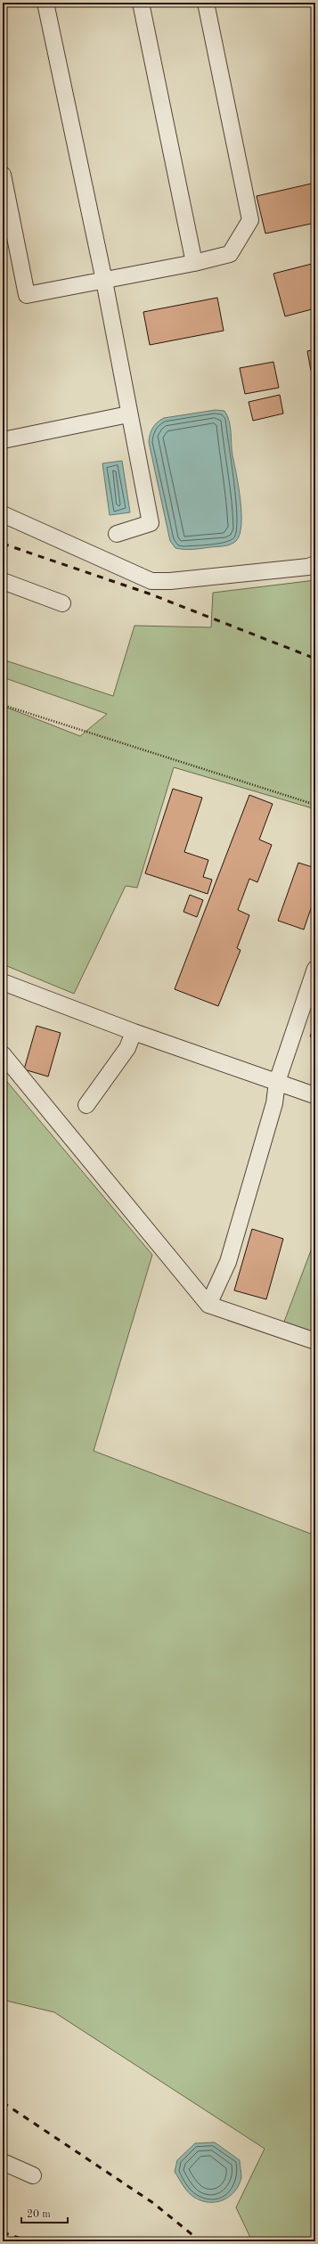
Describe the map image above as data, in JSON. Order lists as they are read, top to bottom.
{
  "scale_bar": "20 m"
}
